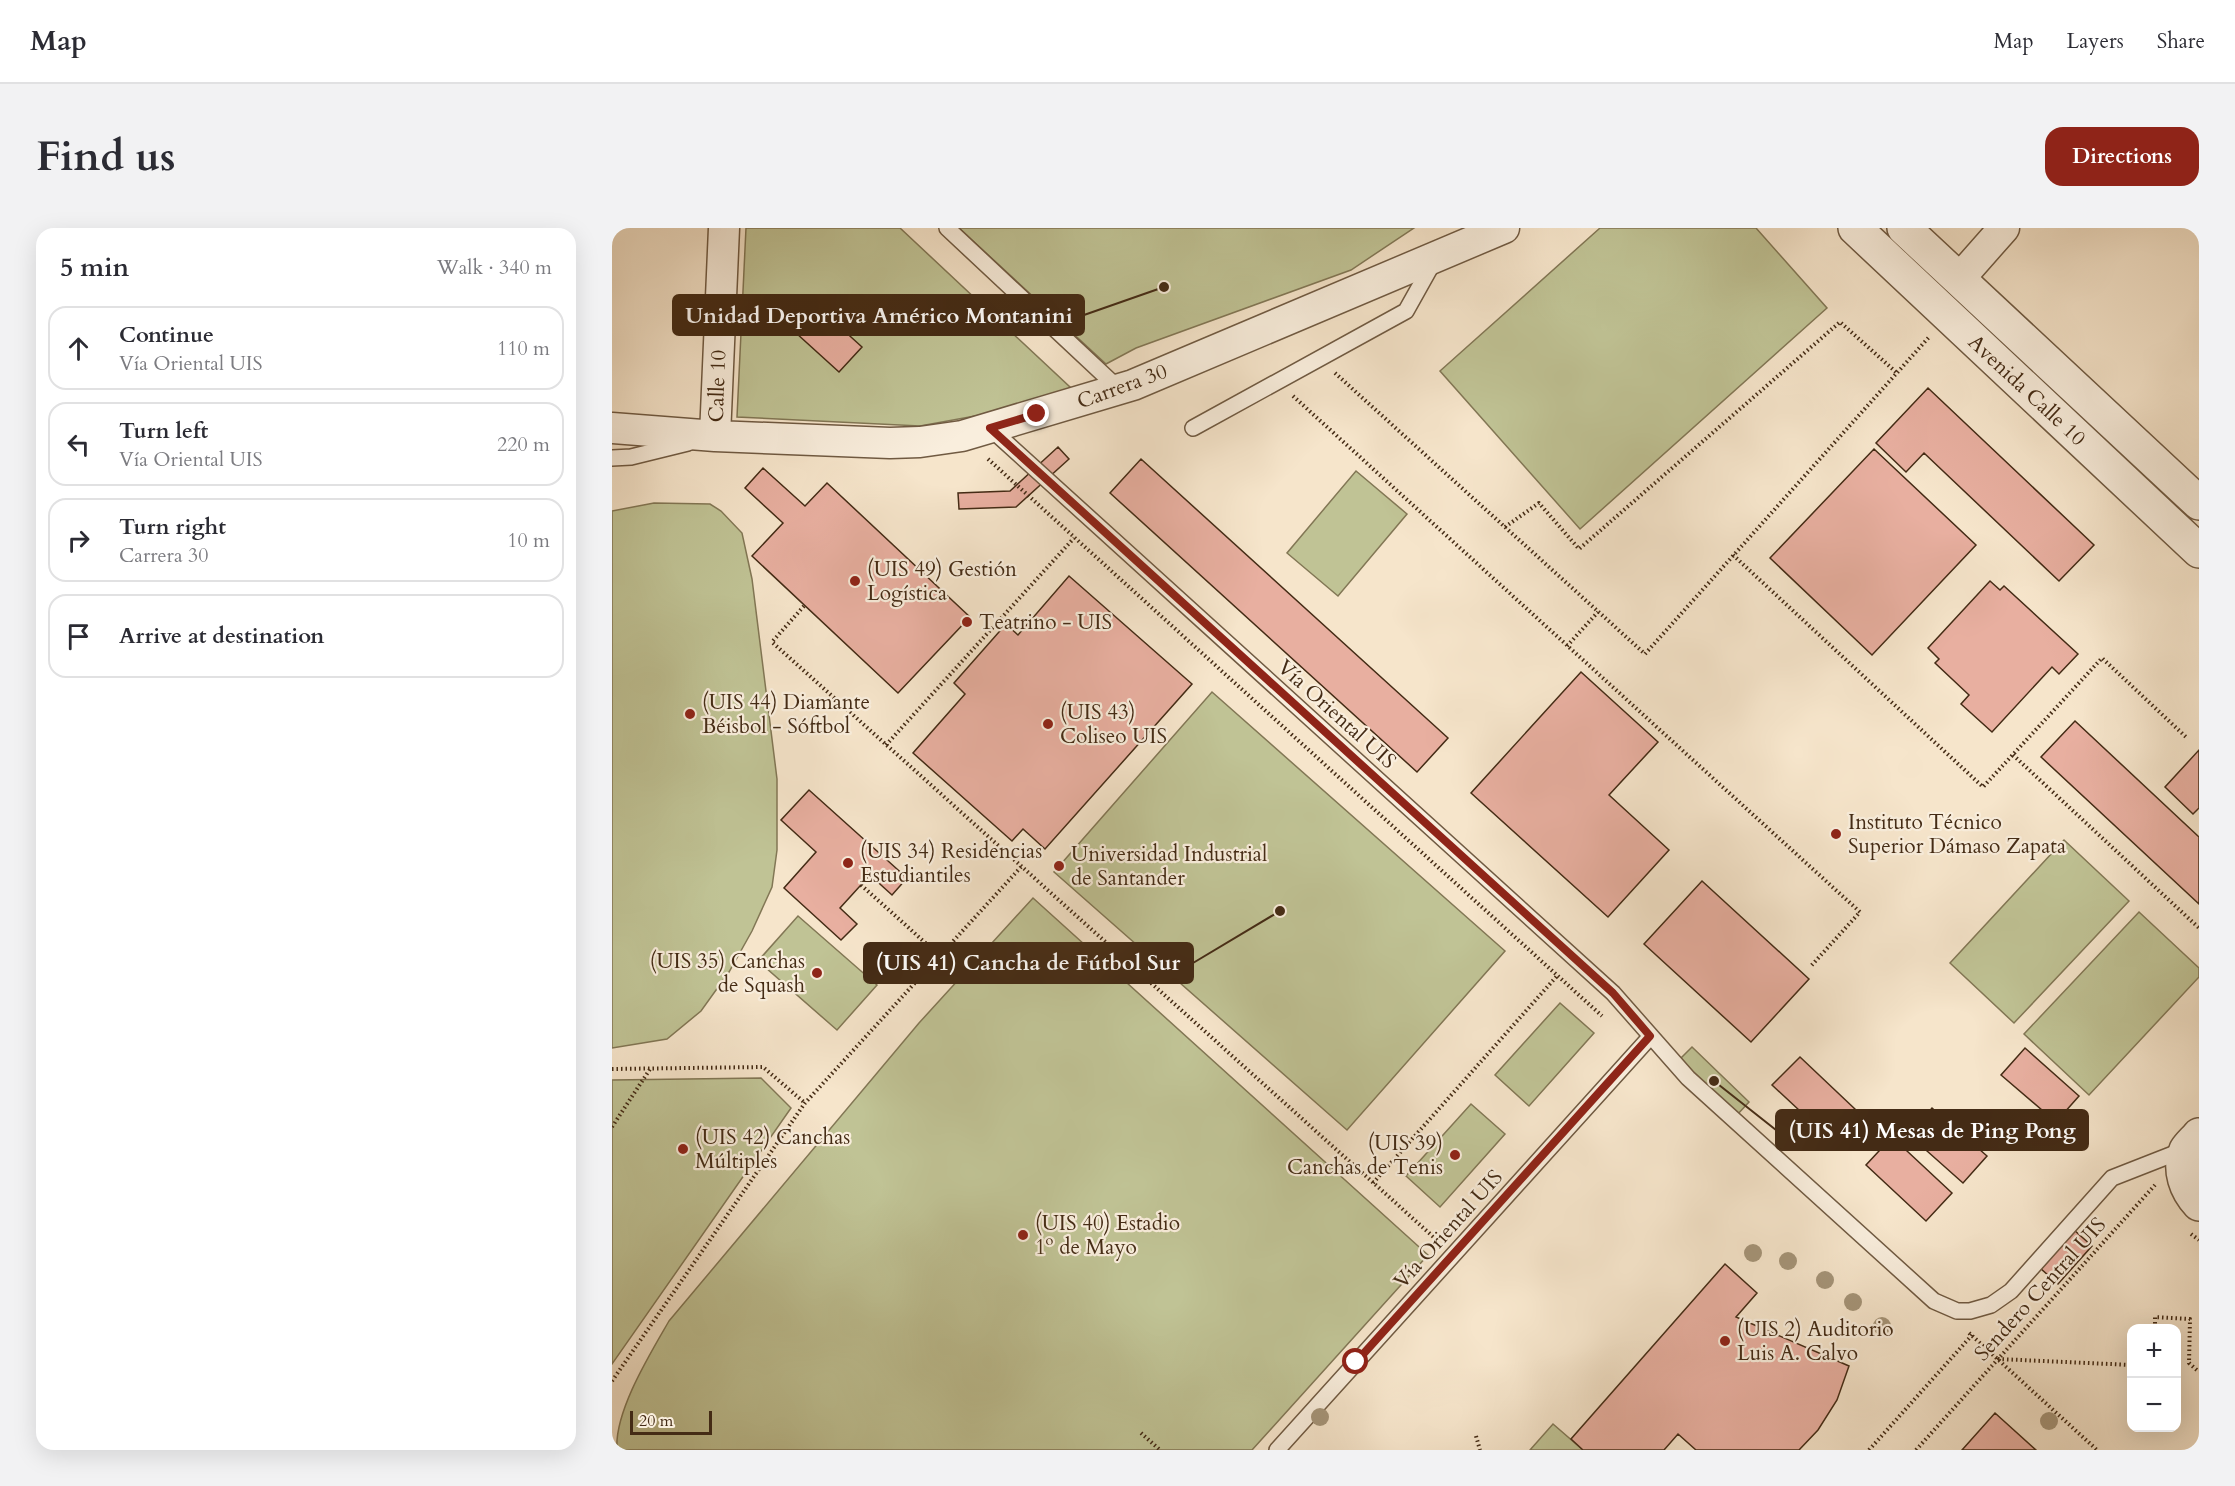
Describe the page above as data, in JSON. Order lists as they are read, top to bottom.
{
  "streets": {
    "street": ["Calle 10", "Carrera 30", "Avenida Calle 10"],
    "lane": ["Vía Oriental UIS"],
    "path": ["Sendero Central UIS"]
  },
  "crossings": [
    ["Calle 10", "Carrera 30"],
    ["Carrera 30", "Vía Oriental UIS"]
  ],
  "places": [
    "Unidad Deportiva Américo Montanini",
    "(UIS 49) Gestión Logística",
    "Teatrino - UIS",
    "(UIS 44) Diamante Béisbol - Sóftbol",
    "(UIS 43) Coliseo UIS",
    "Instituto Técnico Superior Dámaso Zapata",
    "(UIS 34) Residencias Estudiantiles",
    "Universidad Industrial de Santander",
    "(UIS 41) Cancha de Fútbol Sur",
    "(UIS 35) Canchas de Squash",
    "(UIS 41) Mesas de Ping Pong",
    "(UIS 42) Canchas Múltiples",
    "(UIS 39) Canchas de Tenis",
    "(UIS 40) Estadio 1º de Mayo",
    "(UIS 2) Auditorio Luis A. Calvo"
  ],
  "scale_bar": "20 m",
  "page": {
    "header": "Map",
    "nav": ["Map", "Layers", "Share"],
    "buttons": "Directions",
    "title": "Find us",
    "heading": ["5 min", "Walk · 340 m"],
    "list": [
      ["Continue", "Vía Oriental UIS", "110 m"],
      ["Turn left", "Vía Oriental UIS", "220 m"],
      ["Turn right", "Carrera 30", "10 m"],
      "Arrive at destination"
    ],
    "map_buttons": ["+", "−"],
    "scale": "20 m"
  }
}
